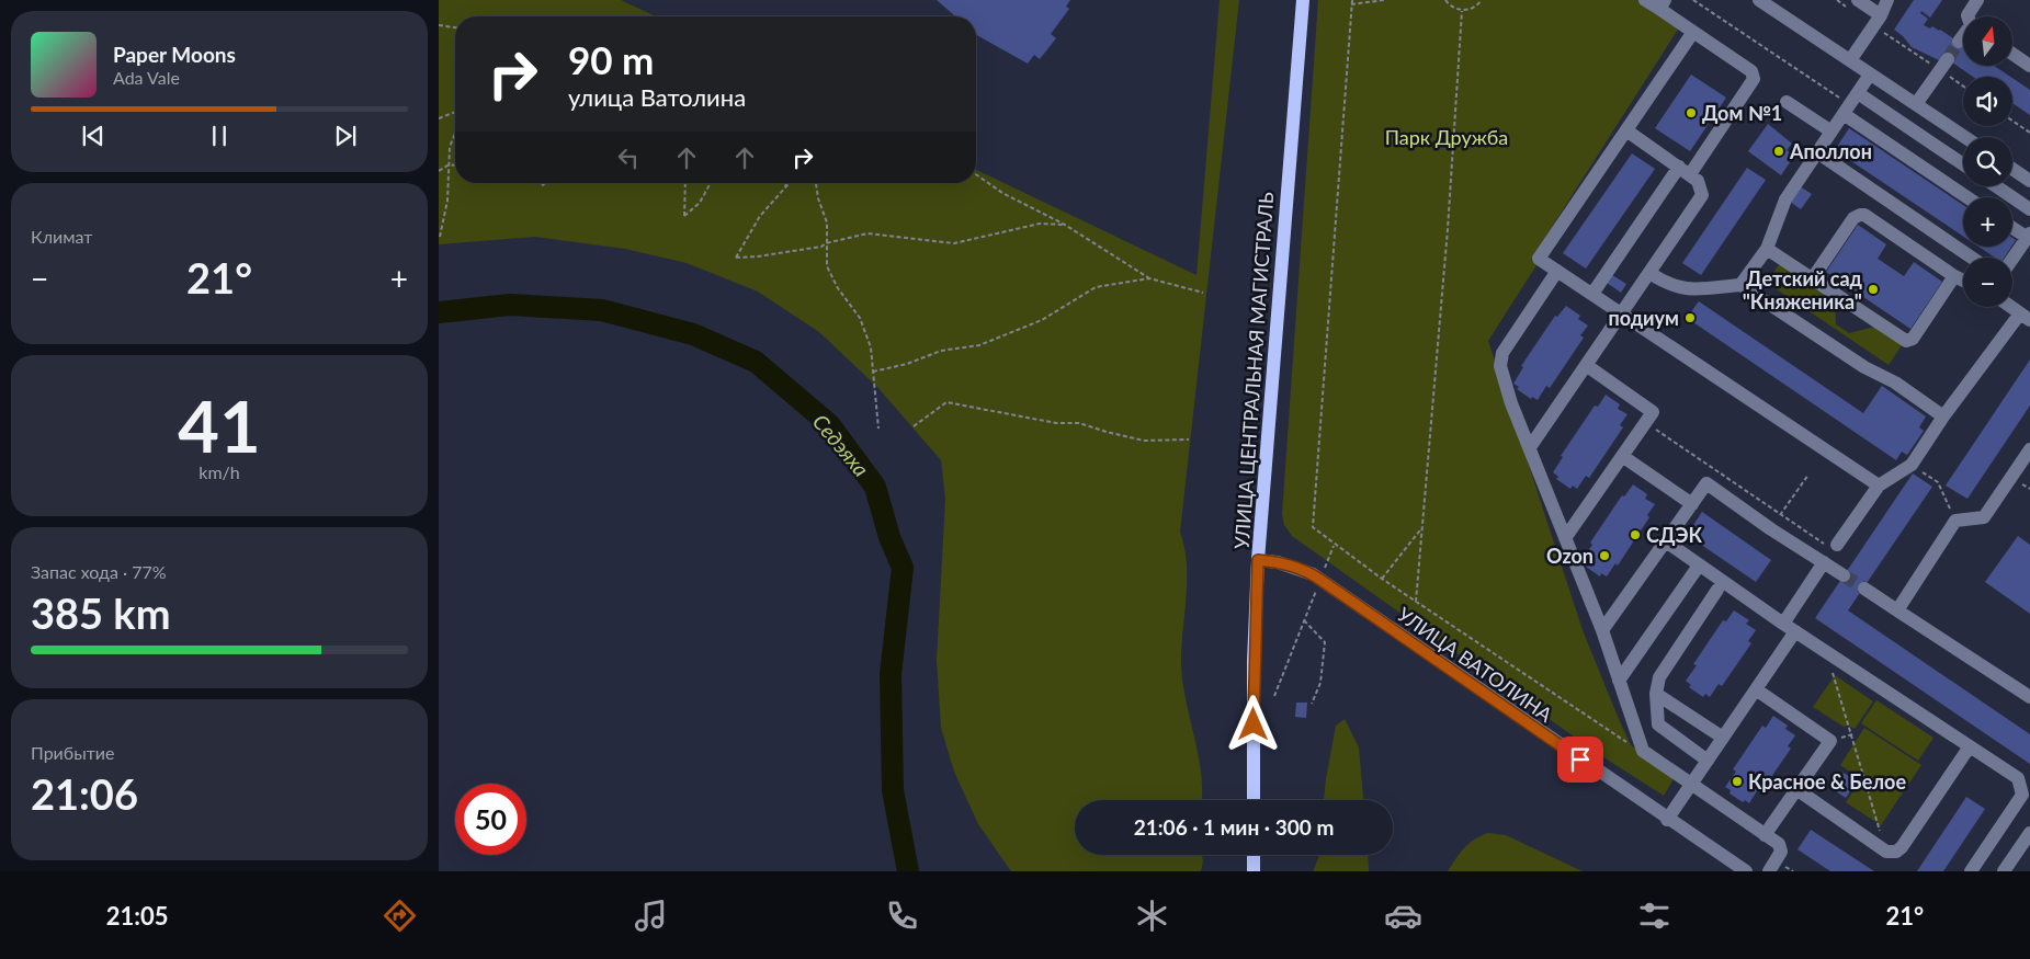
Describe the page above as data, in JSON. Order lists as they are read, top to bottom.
{
  "streets": {
    "main road": ["УЛИЦА ЦЕНТРАЛЬНАЯ МАГИСТРАЛЬ"],
    "street": ["УЛИЦА ВАТОЛИНА"]
  },
  "crossings": [
    ["УЛИЦА ЦЕНТРАЛЬНАЯ МАГИСТРАЛЬ", "УЛИЦА ВАТОЛИНА"]
  ],
  "water": ["Седэяха"],
  "parks": ["Парк Дружба"],
  "places": [
    "Дом №1",
    "Аполлон",
    "Детский сад \"Княженика\"",
    "подиум",
    "СДЭК",
    "Ozon",
    "Красное & Белое"
  ],
  "north": "top",
  "page": {
    "map_buttons": ["+", "−"],
    "turn": ["90 m", "улица Ватолина"],
    "song": ["Paper Moons", "Ada Vale"],
    "tile": [
      "Климат",
      ["41", "km/h"],
      ["Запас хода · 77%", "385 km"],
      ["Прибытие", "21:06"]
    ],
    "heat": ["−", "21°", "+"],
    "limit": "50",
    "trip": "21:06 · 1 мин · 300 m",
    "tabs": ["21:05", "21°"]
  }
}
